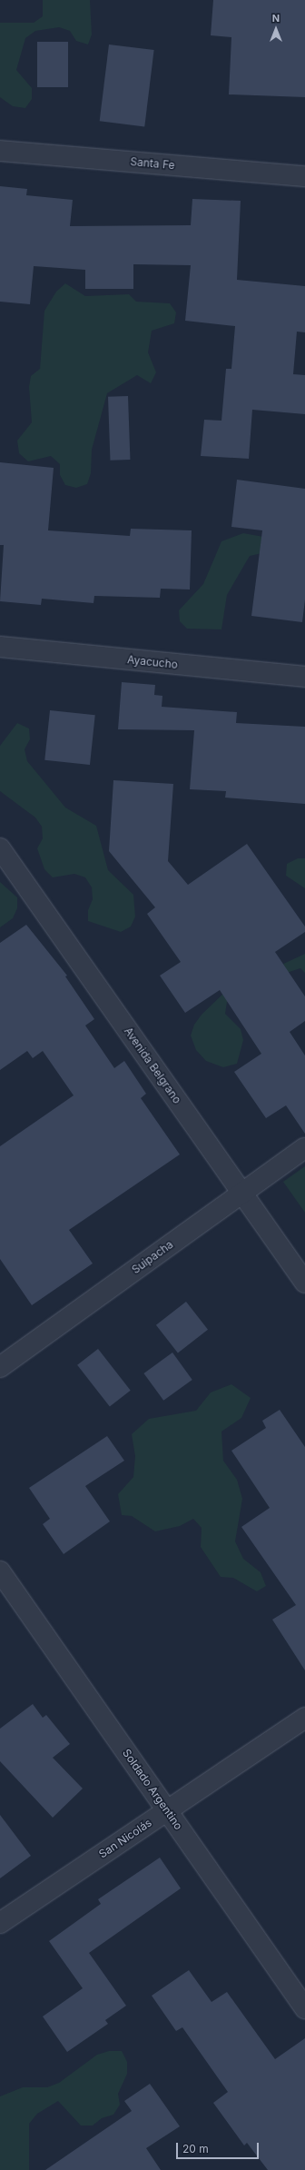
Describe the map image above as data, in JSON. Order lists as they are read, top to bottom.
{
  "streets": {
    "street": [
      "Santa Fe",
      "Ayacucho",
      "Avenida Belgrano",
      "Suipacha",
      "Soldado Argentino",
      "San Nicolás"
    ]
  },
  "crossings": [
    ["Avenida Belgrano", "Suipacha"],
    ["Soldado Argentino", "San Nicolás"]
  ],
  "scale_bar": "20 m",
  "north": "top"
}
